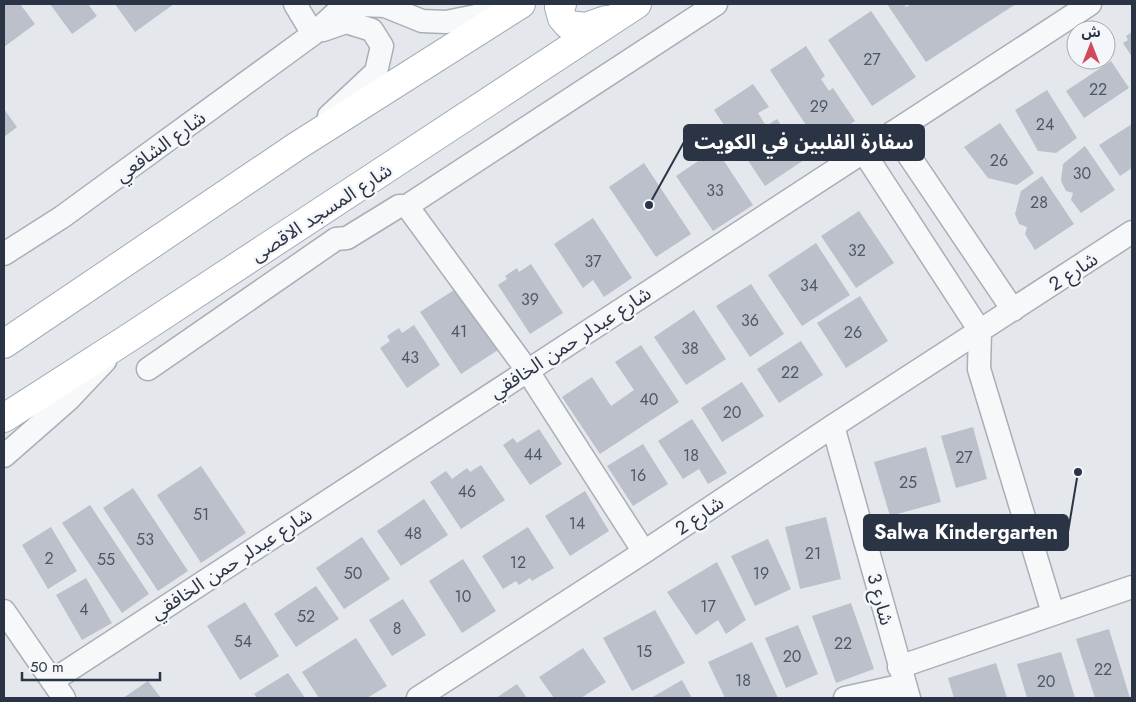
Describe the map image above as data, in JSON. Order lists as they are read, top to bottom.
{
  "streets": {
    "main road": ["شارع المسجد الاقصى"],
    "street": [
      "شارع الشافعي",
      "شارع 2",
      "شارع عبدلر حمن الخافقي",
      "شارع 3"
    ]
  },
  "crossings": [
    ["شارع 2", "شارع 3"]
  ],
  "places": ["سفارة الفلبين في الكويت", "Salwa Kindergarten"],
  "house_numbers": [
    "27",
    "22",
    "29",
    "24",
    "26",
    "30",
    "33",
    "28",
    "32",
    "37",
    "34",
    "39",
    "36",
    "41",
    "26",
    "38",
    "43",
    "22",
    "40",
    "20",
    "44",
    "18",
    "27",
    "16",
    "25",
    "46",
    "51",
    "14",
    "48",
    "53",
    "21",
    "2",
    "55",
    "12",
    "50",
    "19",
    "10",
    "17",
    "4",
    "52",
    "8",
    "54",
    "22",
    "15",
    "20",
    "22",
    "18",
    "20"
  ],
  "scale_bar": "50 m",
  "north": "top"
}
